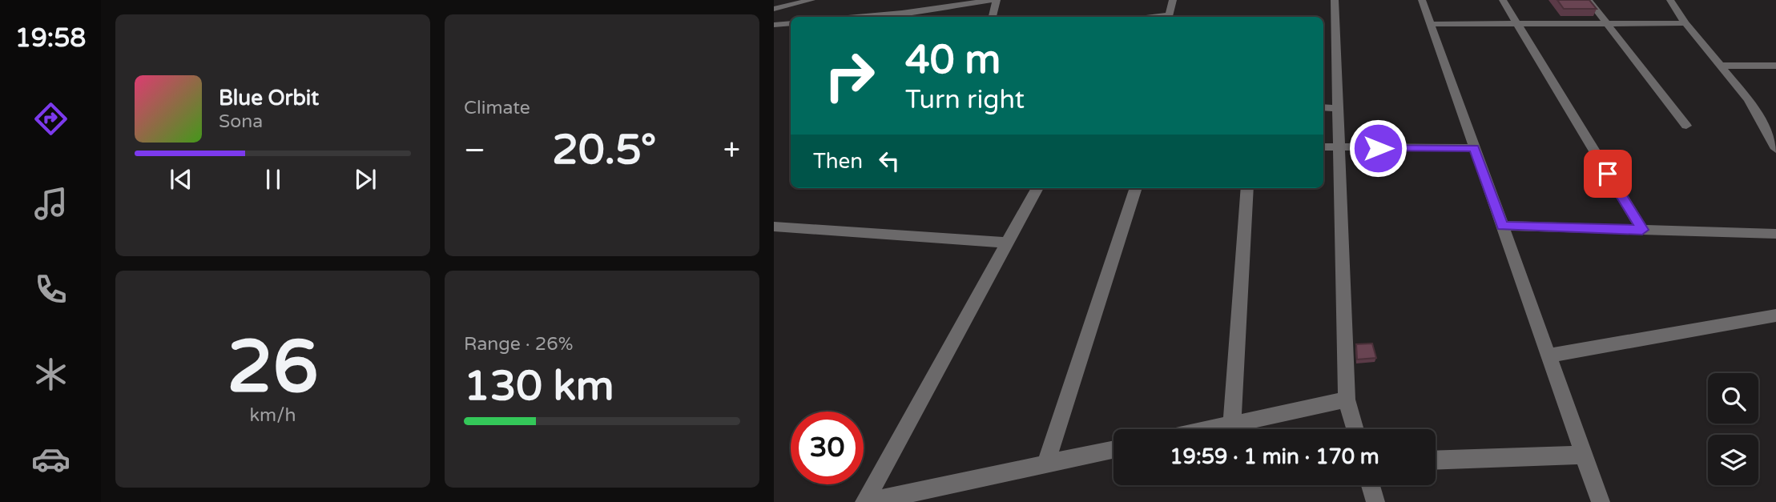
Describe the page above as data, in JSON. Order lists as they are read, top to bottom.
{
  "page": {
    "tabs": "19:58",
    "tile": [
      "Climate",
      ["26", "km/h"],
      ["Range · 26%", "130 km"]
    ],
    "turn": ["40 m", "Turn right"],
    "song": ["Blue Orbit", "Sona"],
    "heat": ["−", "20.5°", "+"],
    "then": "Then",
    "limit": "30",
    "trip": "19:59 · 1 min · 170 m"
  }
}
